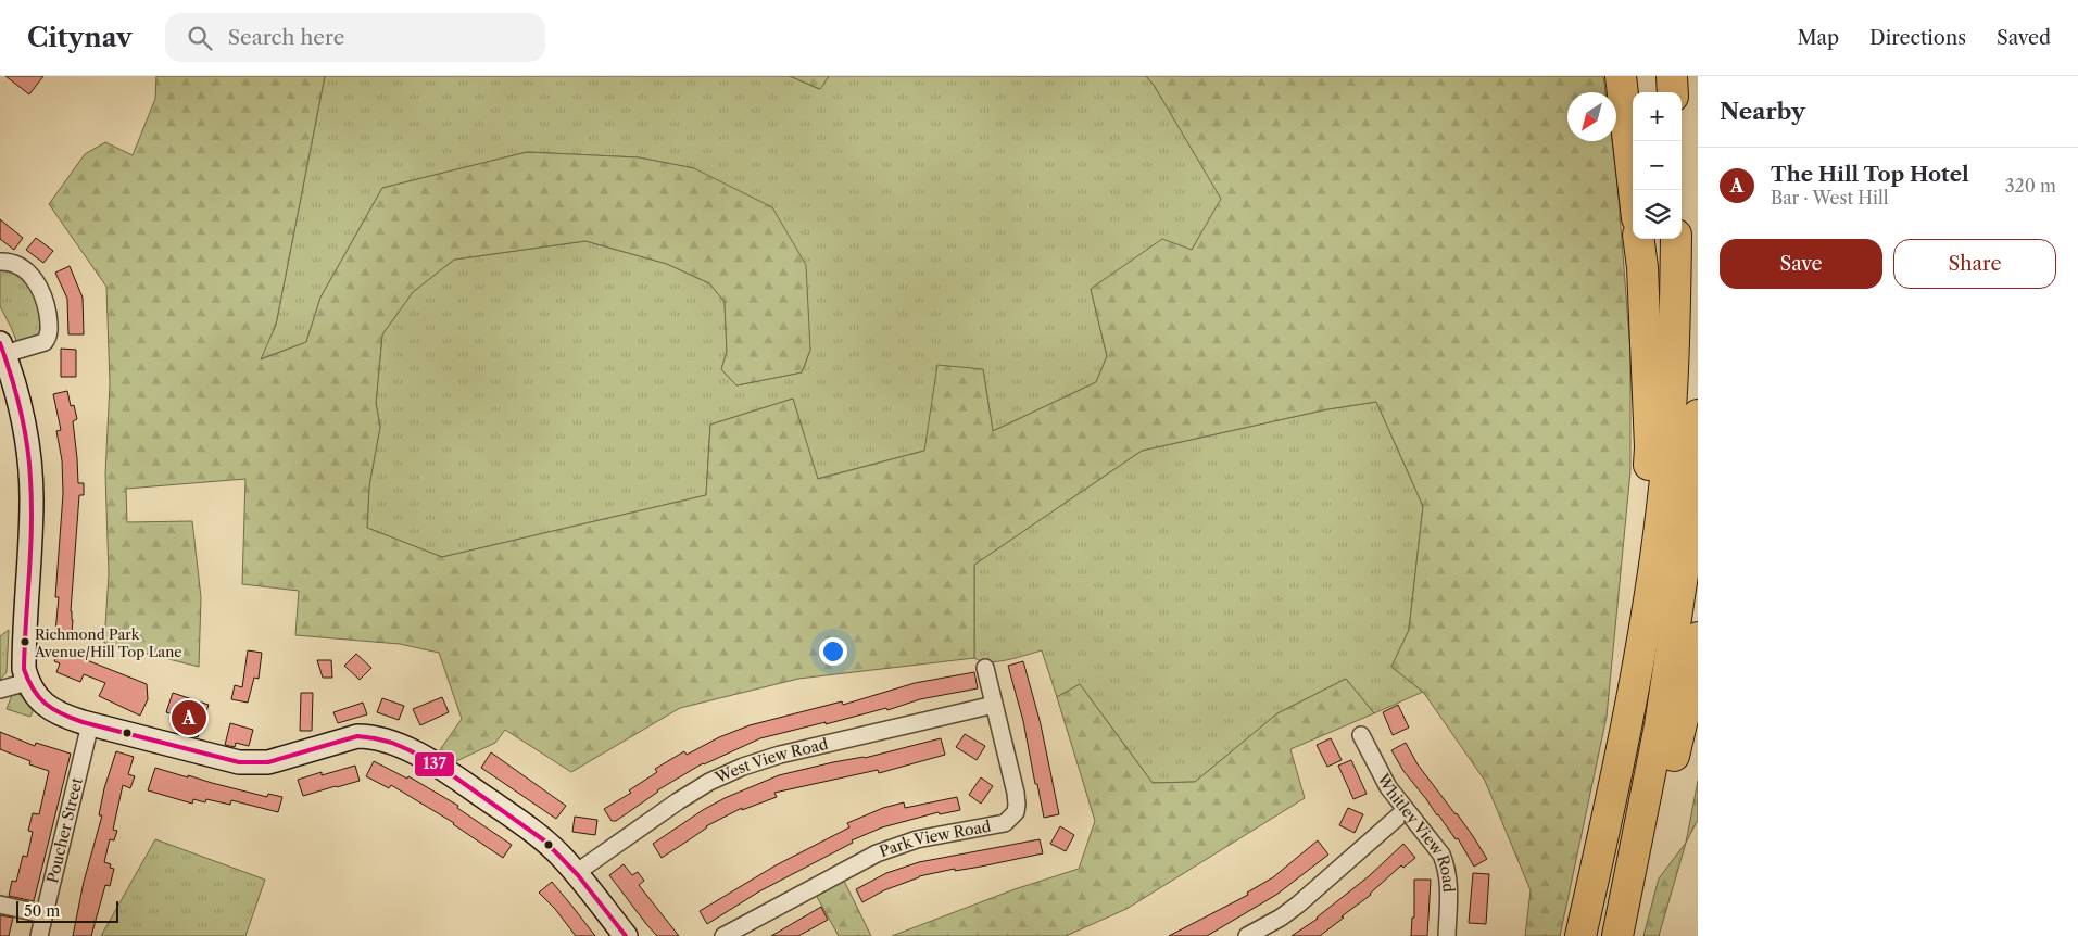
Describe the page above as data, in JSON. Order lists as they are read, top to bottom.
{
  "streets": {
    "street": [
      "West View Road",
      "Poucher Street",
      "Whitley View Road",
      "Park View Road"
    ]
  },
  "crossings": [
    ["West View Road", "Park View Road"]
  ],
  "places": ["Richmond Park Avenue/Hill Top Lane"],
  "lines": ["transit line 137"],
  "scale_bar": "50 m",
  "north": "bottom left",
  "page": {
    "header": "Citynav",
    "search": "Search here",
    "nav": ["Map", "Directions", "Saved"],
    "heading": "Nearby",
    "map_buttons": ["+", "−"],
    "list": [
      {
        "mark": "A",
        "name": "The Hill Top Hotel",
        "note": "Bar · West Hill",
        "value": "320 m"
      }
    ],
    "buttons": ["Save", "Share"],
    "pins": "A",
    "scale": "50 m"
  }
}
